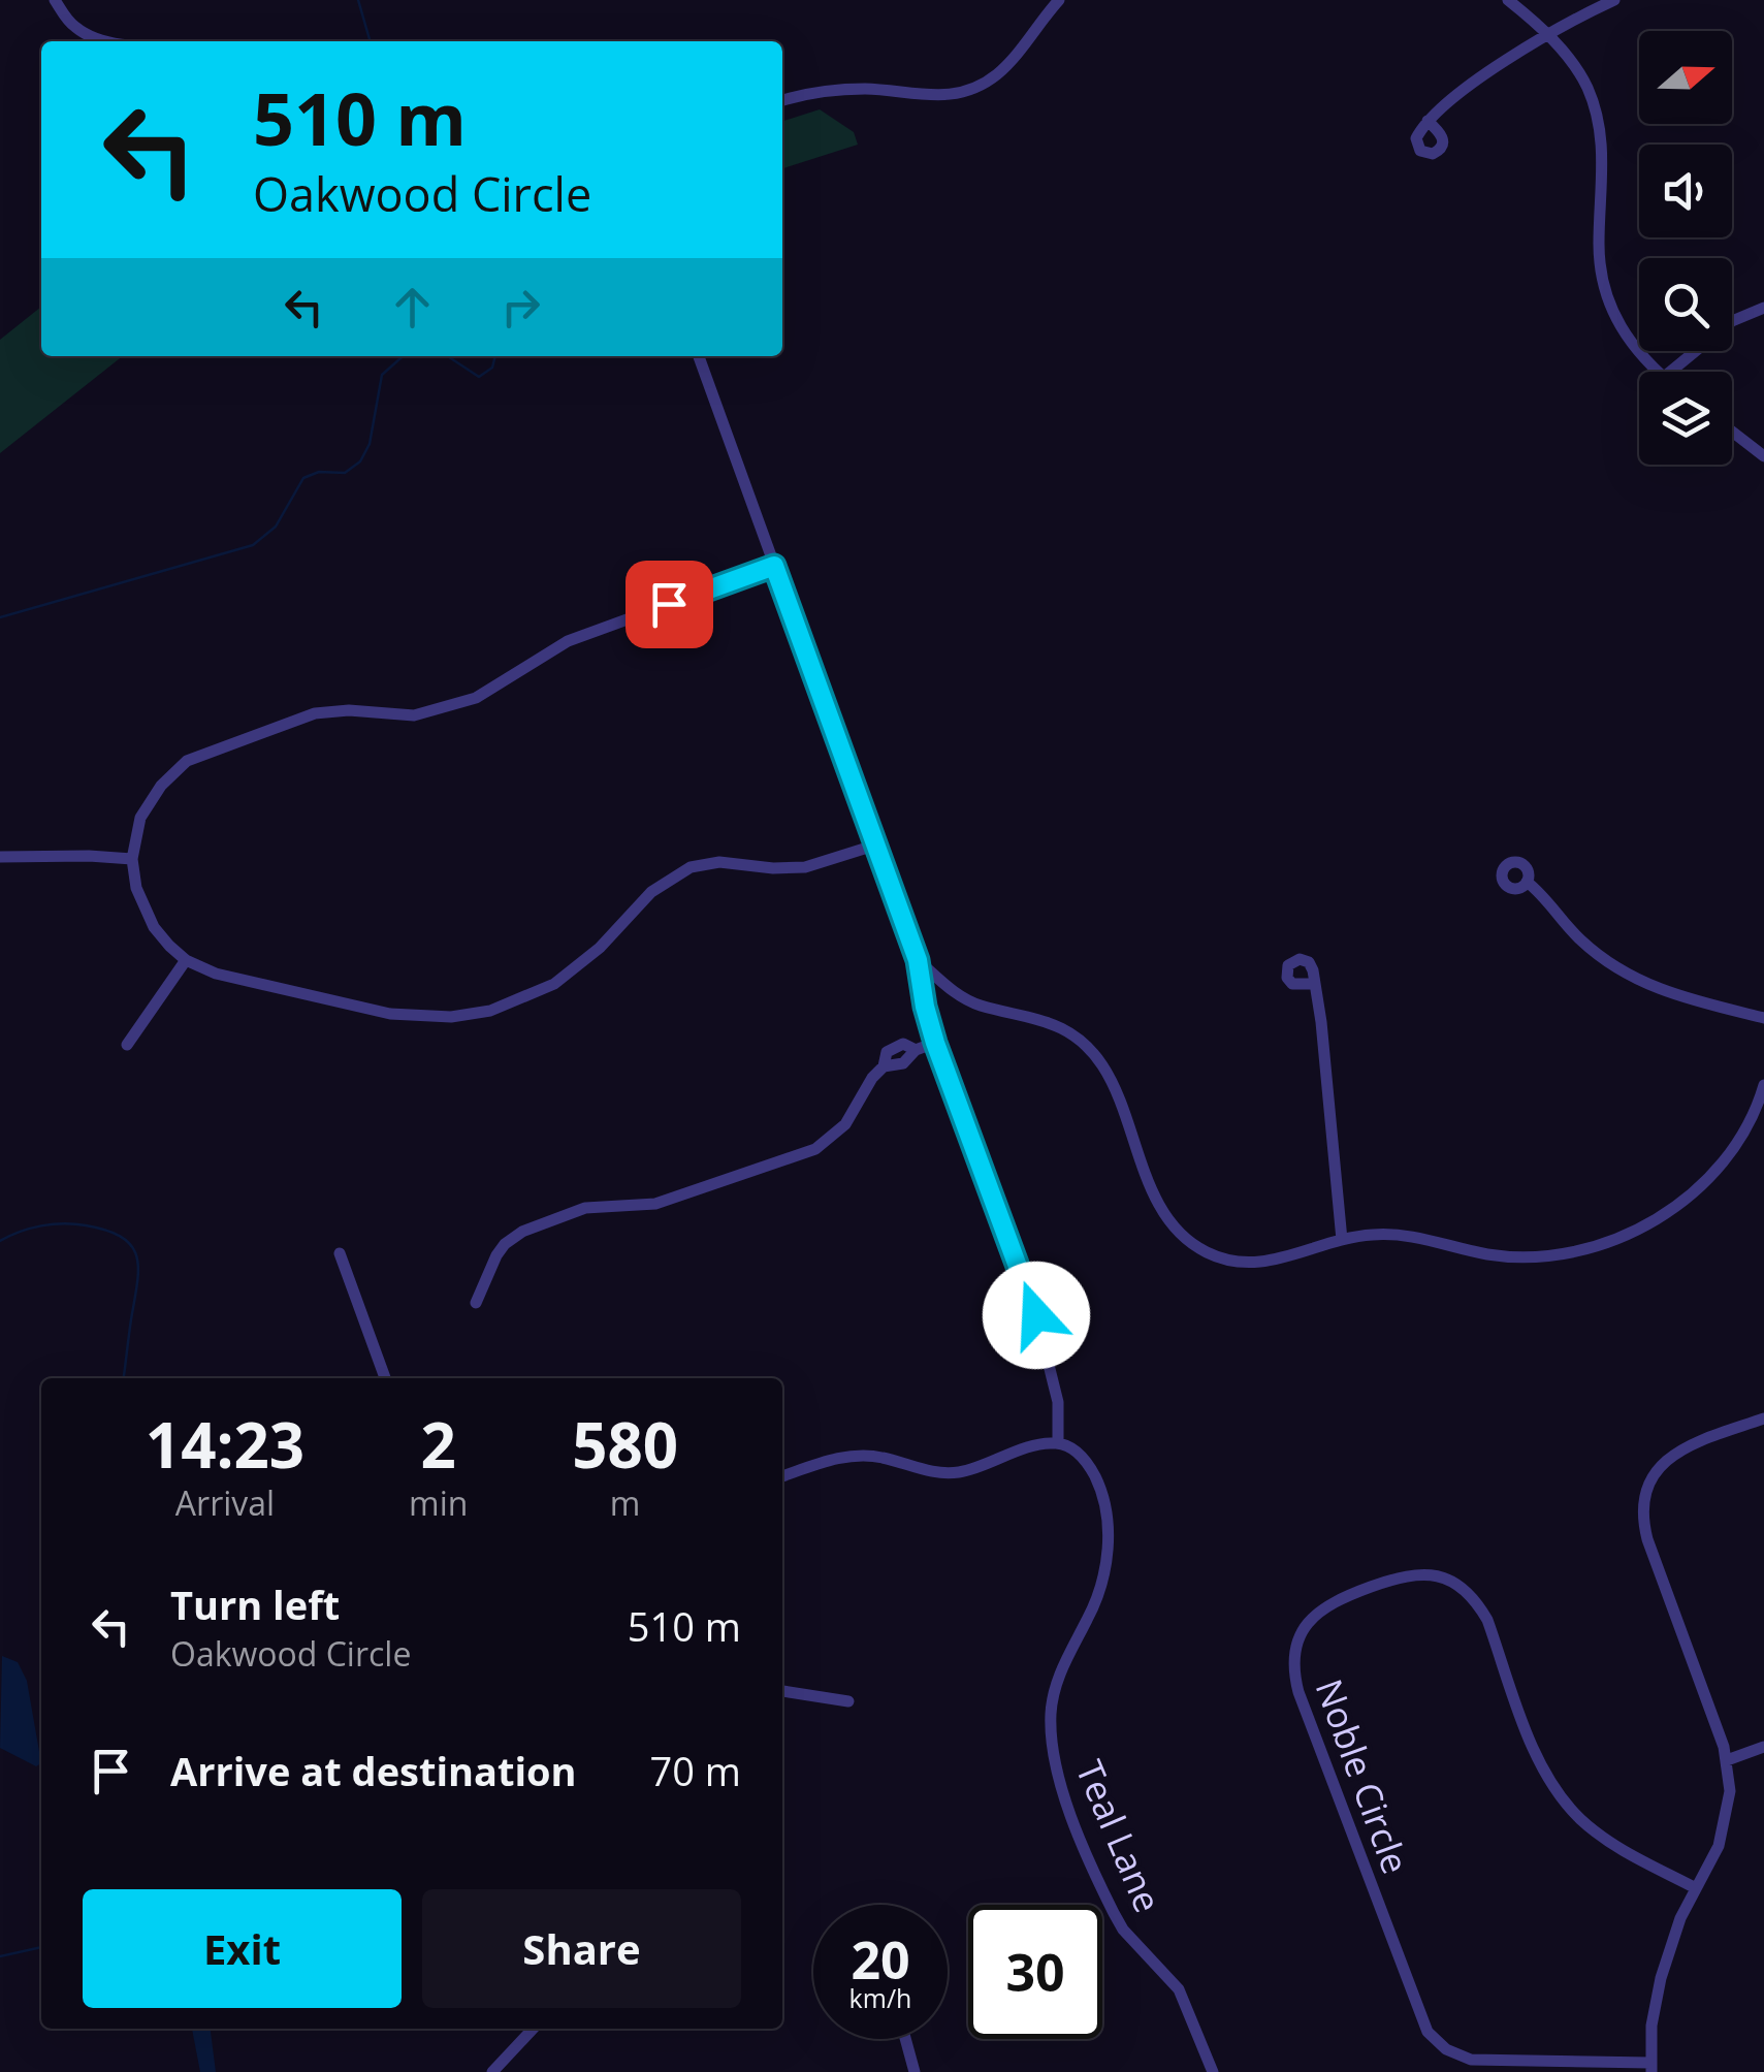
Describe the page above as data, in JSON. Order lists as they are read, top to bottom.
{
  "streets": {
    "street": ["Noble Circle", "Teal Lane"]
  },
  "north": "right",
  "page": {
    "turn": ["510 m", "Oakwood Circle"],
    "eta": [
      "14:23",
      "Arrival",
      "2",
      "min",
      "580",
      "m"
    ],
    "list": [
      {
        "name": "Turn left",
        "note": "Oakwood Circle",
        "value": "510 m"
      },
      {
        "name": "Arrive at destination",
        "value": "70 m"
      }
    ],
    "buttons": ["Exit", "Share"],
    "speed": "20 km/h",
    "limit": "30"
  }
}
